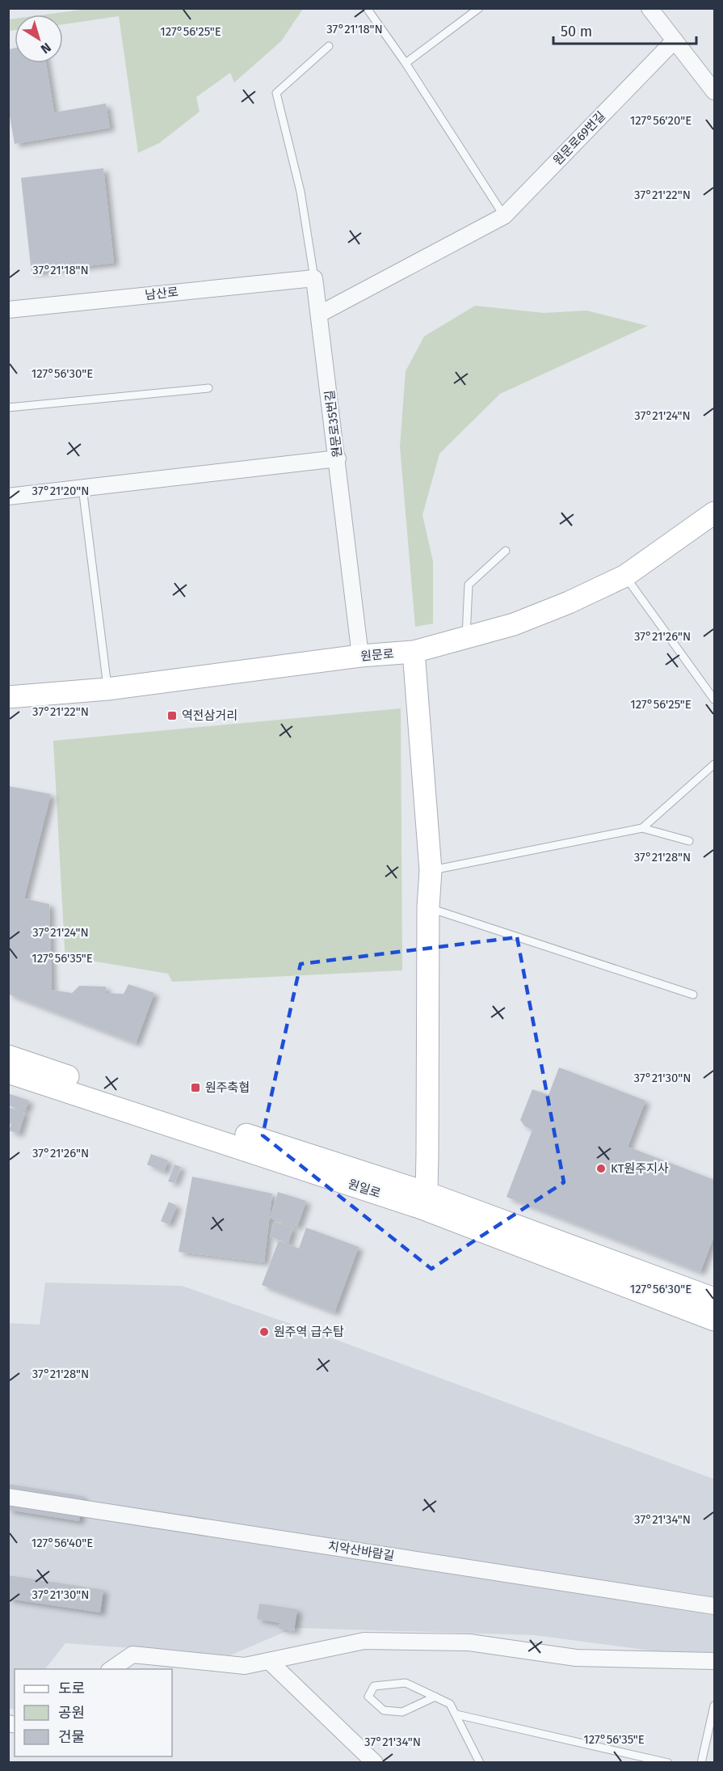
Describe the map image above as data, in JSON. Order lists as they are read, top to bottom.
{
  "streets": {
    "street": [
      "원문로69번길",
      "남산로",
      "원문로35번길",
      "원문로",
      "원일로",
      "치악산바람길"
    ]
  },
  "crossings": [
    ["원문로69번길", "원문로35번길"],
    ["남산로", "원문로35번길"],
    ["원문로35번길", "원문로"]
  ],
  "places": {
    "transit": ["역전삼거리", "원주축협"],
    "other": ["KT원주지사", "원주역 급수탑"]
  },
  "legend": ["도로", "공원", "건물"],
  "scale_bar": "50 m",
  "north": "bottom right",
  "coordinates": [
    "37°21'18\"N",
    "127°56'25\"E",
    "127°56'20\"E",
    "37°21'22\"N",
    "127°56'30\"E",
    "37°21'24\"N",
    "37°21'20\"N",
    "37°21'26\"N",
    "37°21'28\"N",
    "127°56'35\"E",
    "37°21'30\"N",
    "37°21'34\"N",
    "127°56'40\"E"
  ]
}
